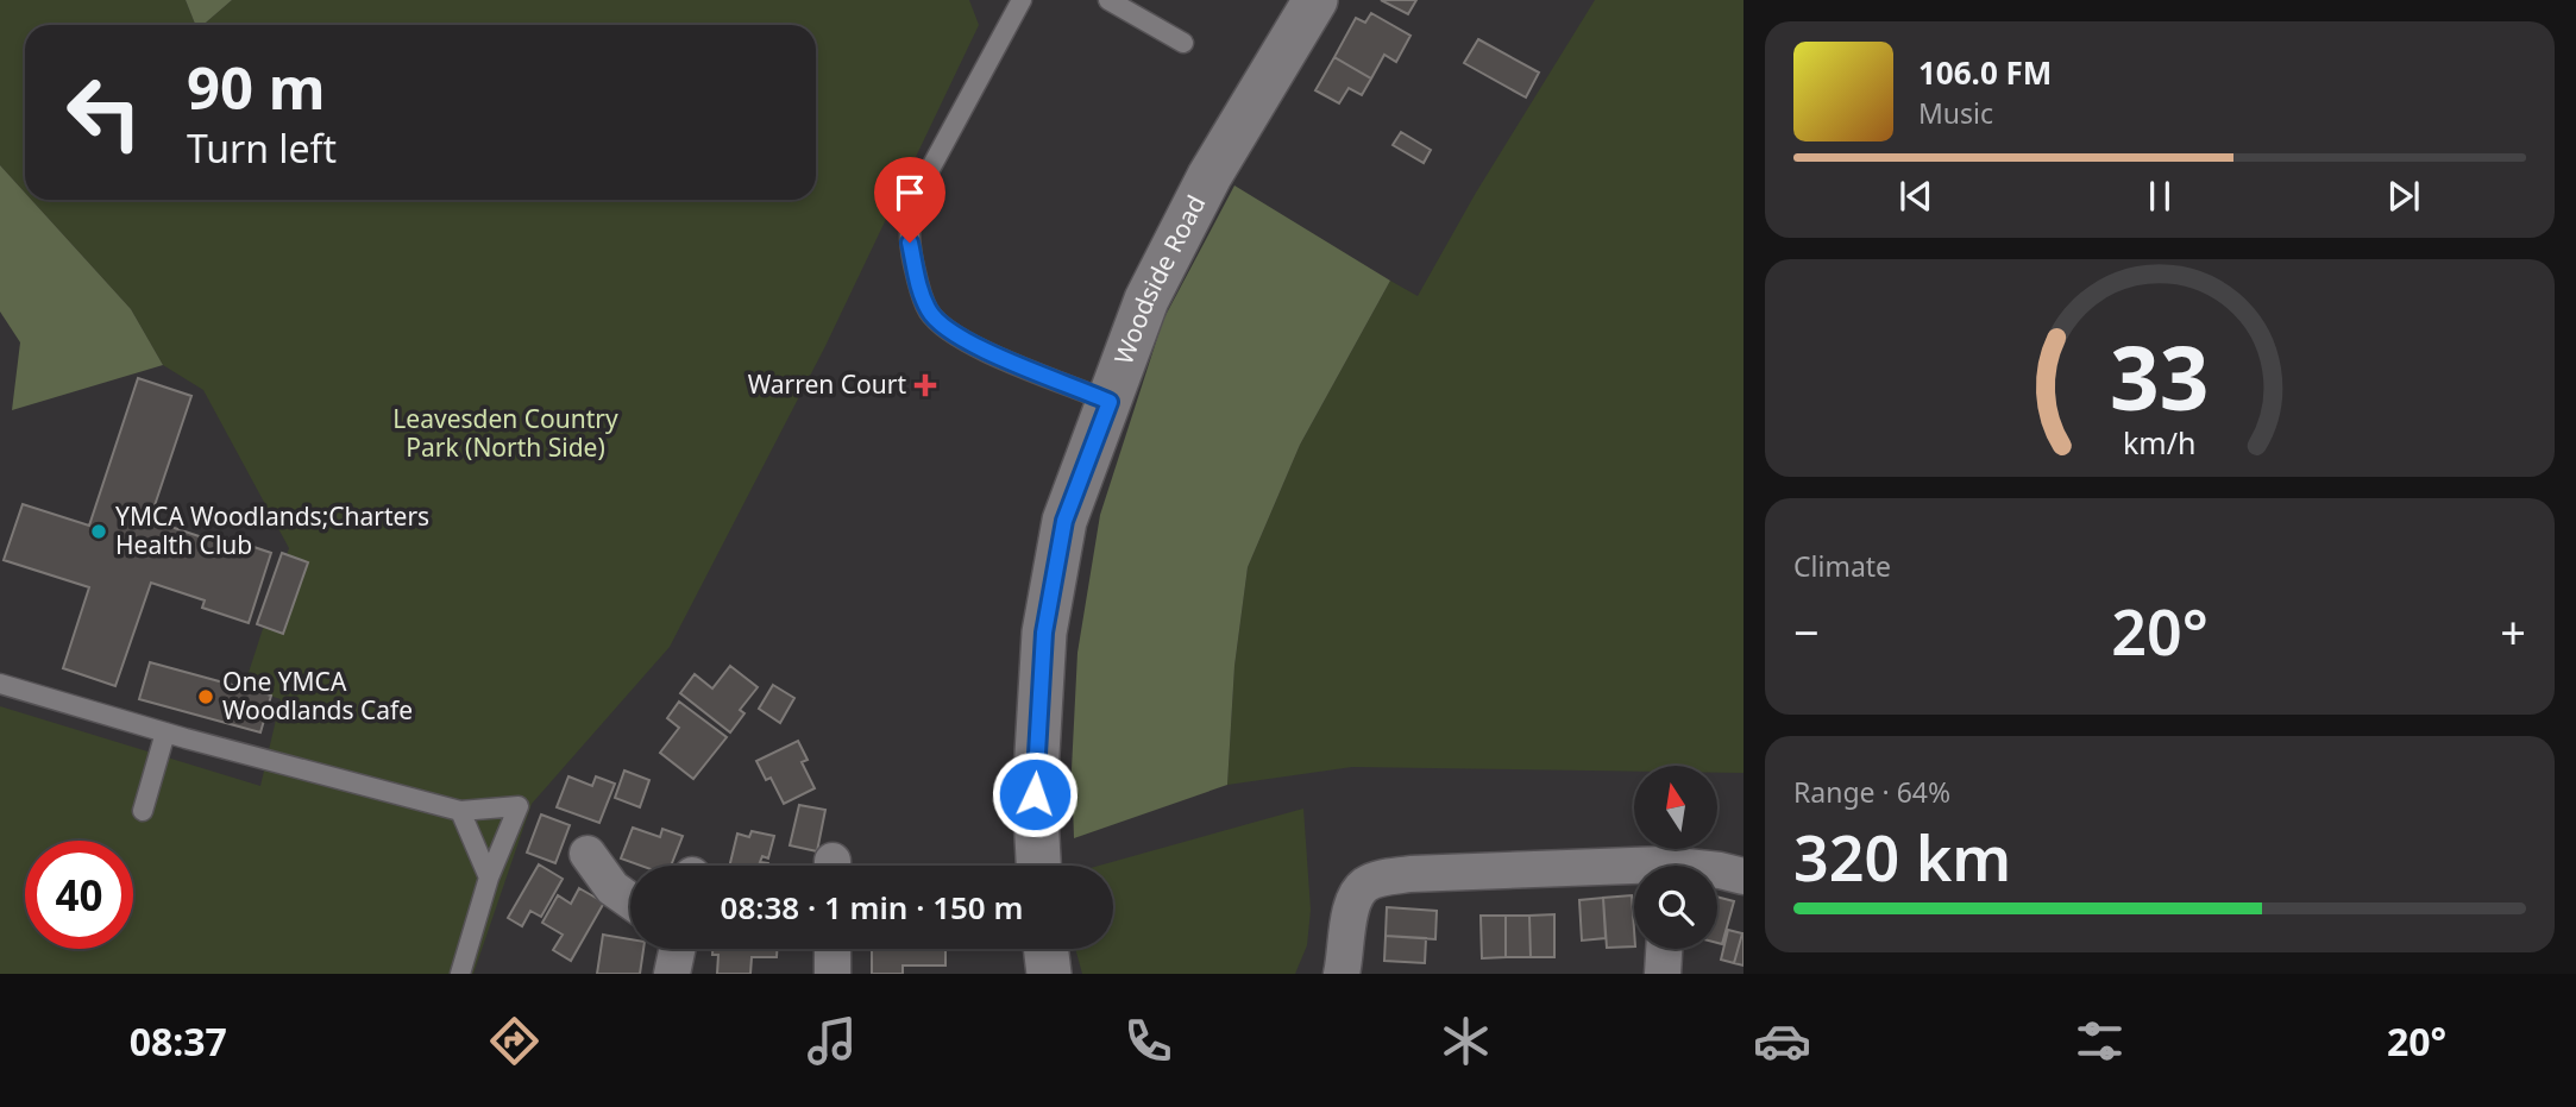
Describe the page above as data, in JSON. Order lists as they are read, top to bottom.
{
  "streets": {
    "street": ["Woodside Road"]
  },
  "parks": ["Leavesden Country Park (North Side)"],
  "places": {
    "health": ["Warren Court"],
    "other": ["YMCA Woodlands;Charters Health Club", "One YMCA Woodlands Cafe"]
  },
  "north": "top",
  "page": {
    "turn": ["90 m", "Turn left"],
    "song": ["106.0 FM", "Music"],
    "tile": [
      "Climate",
      ["Range · 64%", "320 km"]
    ],
    "heat": ["−", "20°", "+"],
    "limit": "40",
    "trip": "08:38 · 1 min · 150 m",
    "tabs": ["08:37", "20°"],
    "gauge": ["33", "km/h"]
  }
}
